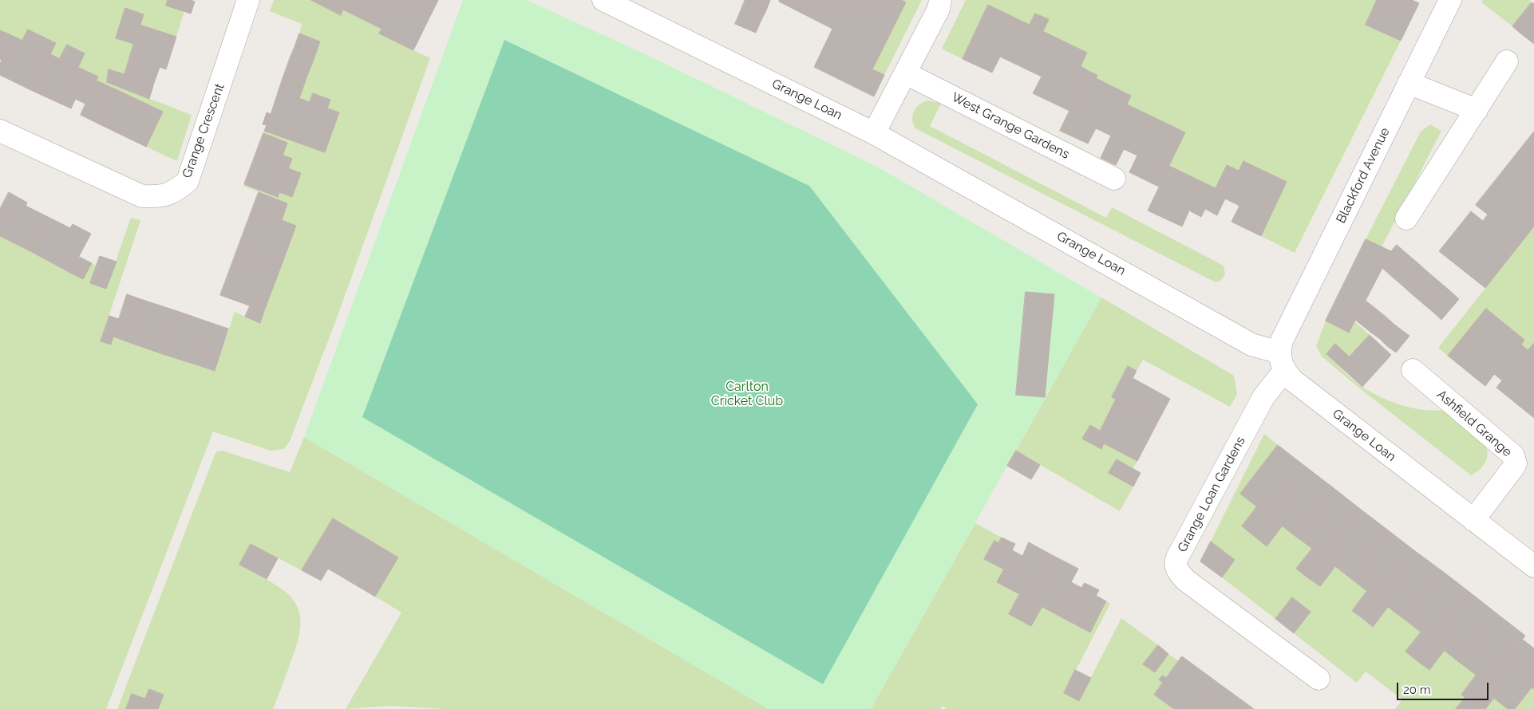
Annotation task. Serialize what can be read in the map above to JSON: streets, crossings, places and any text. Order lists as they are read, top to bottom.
{
  "streets": {
    "street": [
      "Grange Loan",
      "West Grange Gardens",
      "Grange Crescent",
      "Blackford Avenue",
      "Ashfield Grange",
      "Grange Loan Gardens"
    ]
  },
  "crossings": [
    ["Grange Loan", "Blackford Avenue"],
    ["Grange Loan", "Ashfield Grange"],
    ["Grange Loan", "Grange Loan Gardens"],
    ["Blackford Avenue", "Grange Loan Gardens"]
  ],
  "parks": ["Carlton Cricket Club"],
  "scale_bar": "20 m"
}
